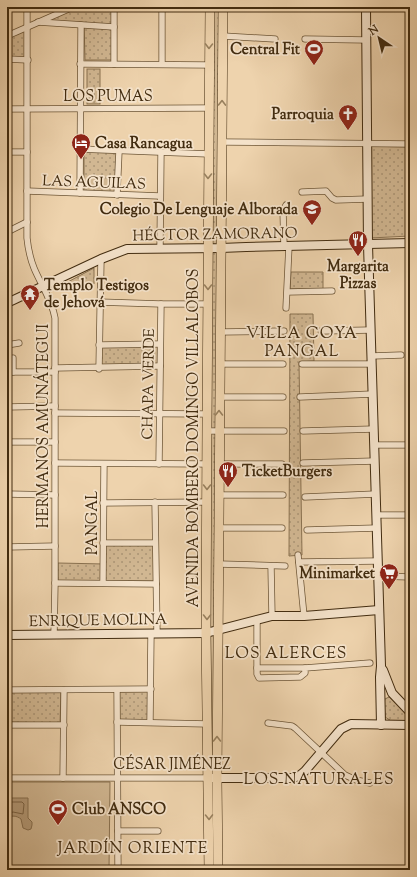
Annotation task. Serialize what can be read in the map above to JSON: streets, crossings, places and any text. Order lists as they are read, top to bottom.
{
  "streets": {
    "main road": ["AVENIDA BOMBERO DOMINGO VILLALOBOS"],
    "street": [
      "LOS PUMAS",
      "LAS AGUILAS",
      "HÉCTOR ZAMORANO",
      "CHAPA VERDE",
      "HERMANOS AMUNÁTEGUI",
      "PANGAL",
      "ENRIQUE MOLINA",
      "CÉSAR JIMÉNEZ"
    ]
  },
  "crossings": [
    ["LOS PUMAS", "HERMANOS AMUNÁTEGUI"],
    ["LOS PUMAS", "AVENIDA BOMBERO DOMINGO VILLALOBOS"],
    ["LAS AGUILAS", "HERMANOS AMUNÁTEGUI"],
    ["HÉCTOR ZAMORANO", "HERMANOS AMUNÁTEGUI"],
    ["HÉCTOR ZAMORANO", "AVENIDA BOMBERO DOMINGO VILLALOBOS"],
    ["HERMANOS AMUNÁTEGUI", "ENRIQUE MOLINA"],
    ["AVENIDA BOMBERO DOMINGO VILLALOBOS", "ENRIQUE MOLINA"],
    ["AVENIDA BOMBERO DOMINGO VILLALOBOS", "CÉSAR JIMÉNEZ"]
  ],
  "districts": [
    "VILLA COYA PANGAL",
    "LOS ALERCES",
    "LOS NATURALES",
    "JARDÍN ORIENTE"
  ],
  "places": {
    "sports": ["Central Fit", "Club ANSCO"],
    "church": ["Parroquia"],
    "hotel": ["Casa Rancagua"],
    "school or university": ["Colegio De Lenguaje Alborada"],
    "restaurant": ["Margarita Pizzas", "TicketBurgers"],
    "temple": ["Templo Testigos de Jehová"],
    "supermarket": ["Minimarket"]
  },
  "north": "top left"
}
